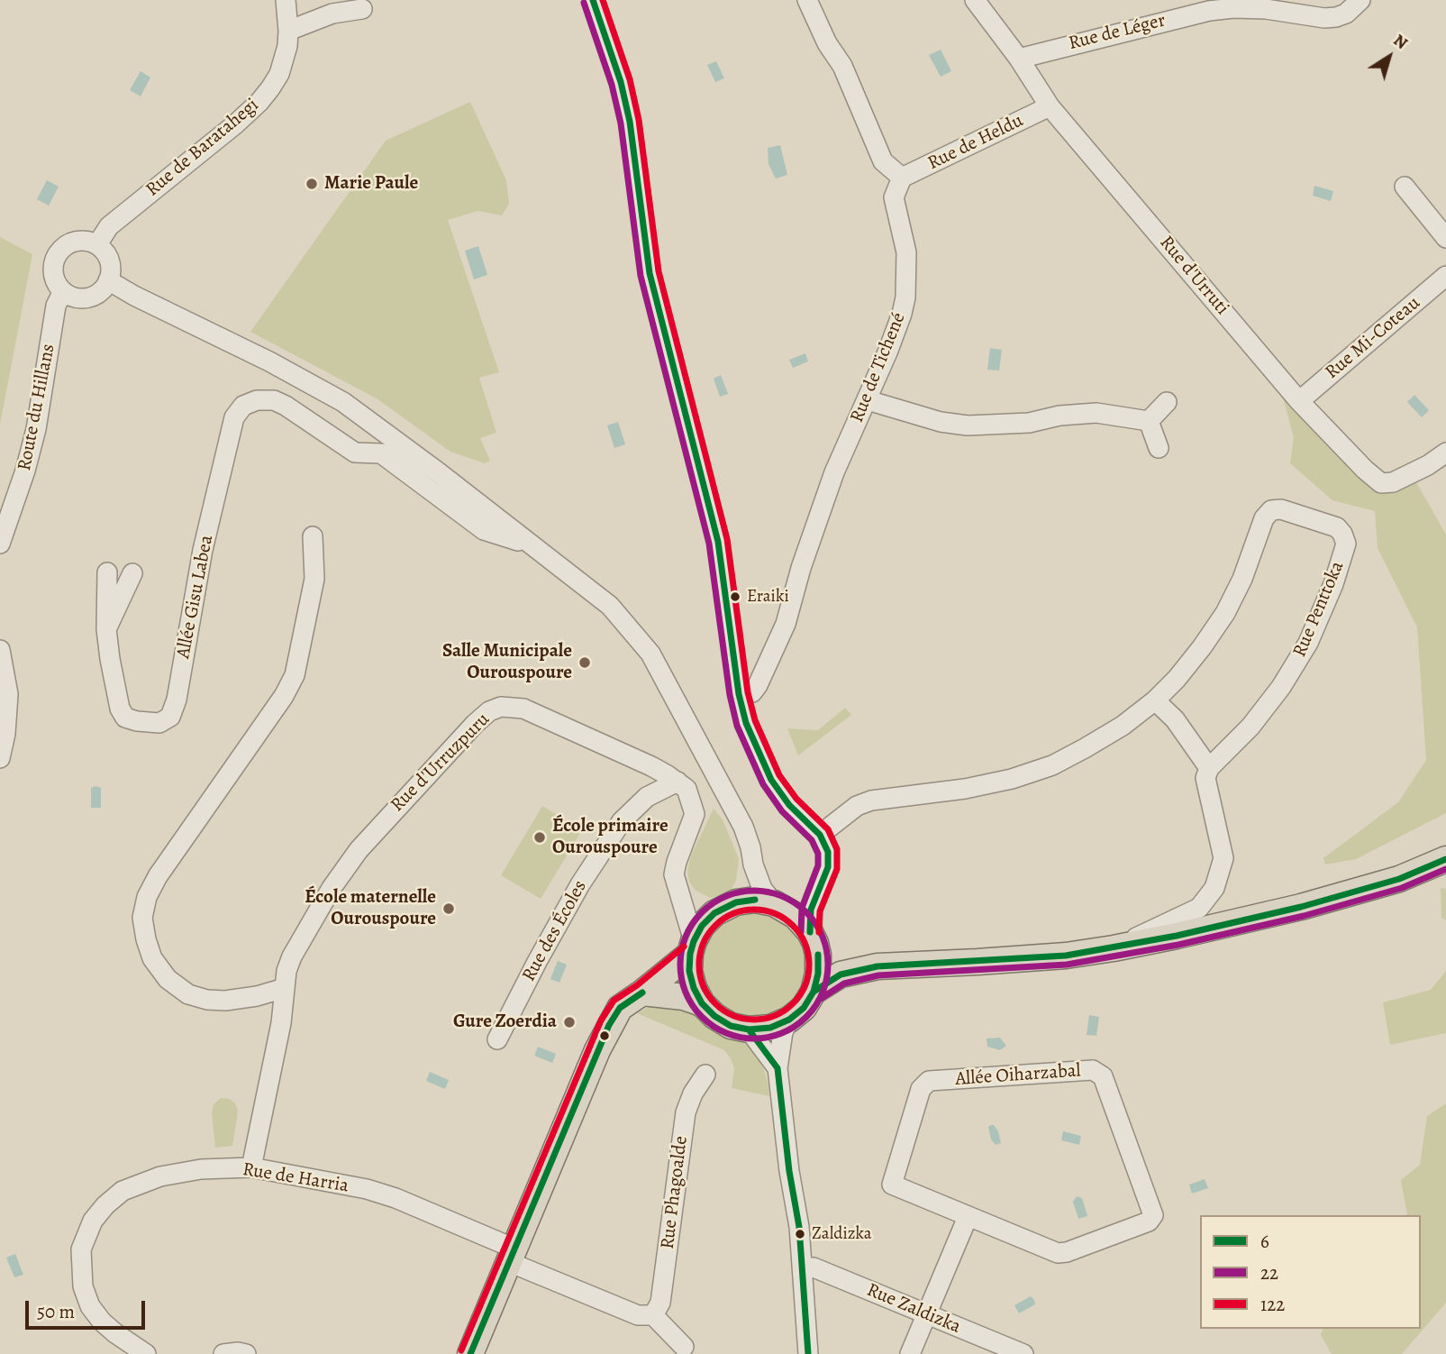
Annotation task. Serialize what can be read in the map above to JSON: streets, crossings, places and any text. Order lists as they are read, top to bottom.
{
  "streets": {
    "street": [
      "Rue de Léger",
      "Rue de Heldu",
      "Rue de Baratahegi",
      "Rue d'Urruti",
      "Rue Mi-Coteau",
      "Rue de Tichené",
      "Route du Hillans",
      "Allée Gisu Labea",
      "Rue Penttoka",
      "Rue d'Urruzpuru",
      "Rue des Écoles",
      "Allée Oiharzabal",
      "Rue de Harria",
      "Rue Phagoalde",
      "Rue Zaldizka"
    ]
  },
  "crossings": [
    ["Rue de Léger", "Rue d'Urruti"],
    ["Rue de Heldu", "Rue d'Urruti"],
    ["Rue de Heldu", "Rue de Tichené"],
    ["Rue de Baratahegi", "Route du Hillans"],
    ["Rue d'Urruti", "Rue Mi-Coteau"],
    ["Rue d'Urruzpuru", "Rue des Écoles"],
    ["Rue d'Urruzpuru", "Rue de Harria"]
  ],
  "places": [
    "Marie Paule",
    "Eraiki",
    "Salle Municipale Ourouspoure",
    "École primaire Ourouspoure",
    "École maternelle Ourouspoure",
    "Gure Zoerdia",
    "Zaldizka"
  ],
  "lines": ["transit line 6", "transit line 122", "transit line 22"],
  "legend": ["6", "22", "122"],
  "scale_bar": "50 m",
  "north": "top right"
}
